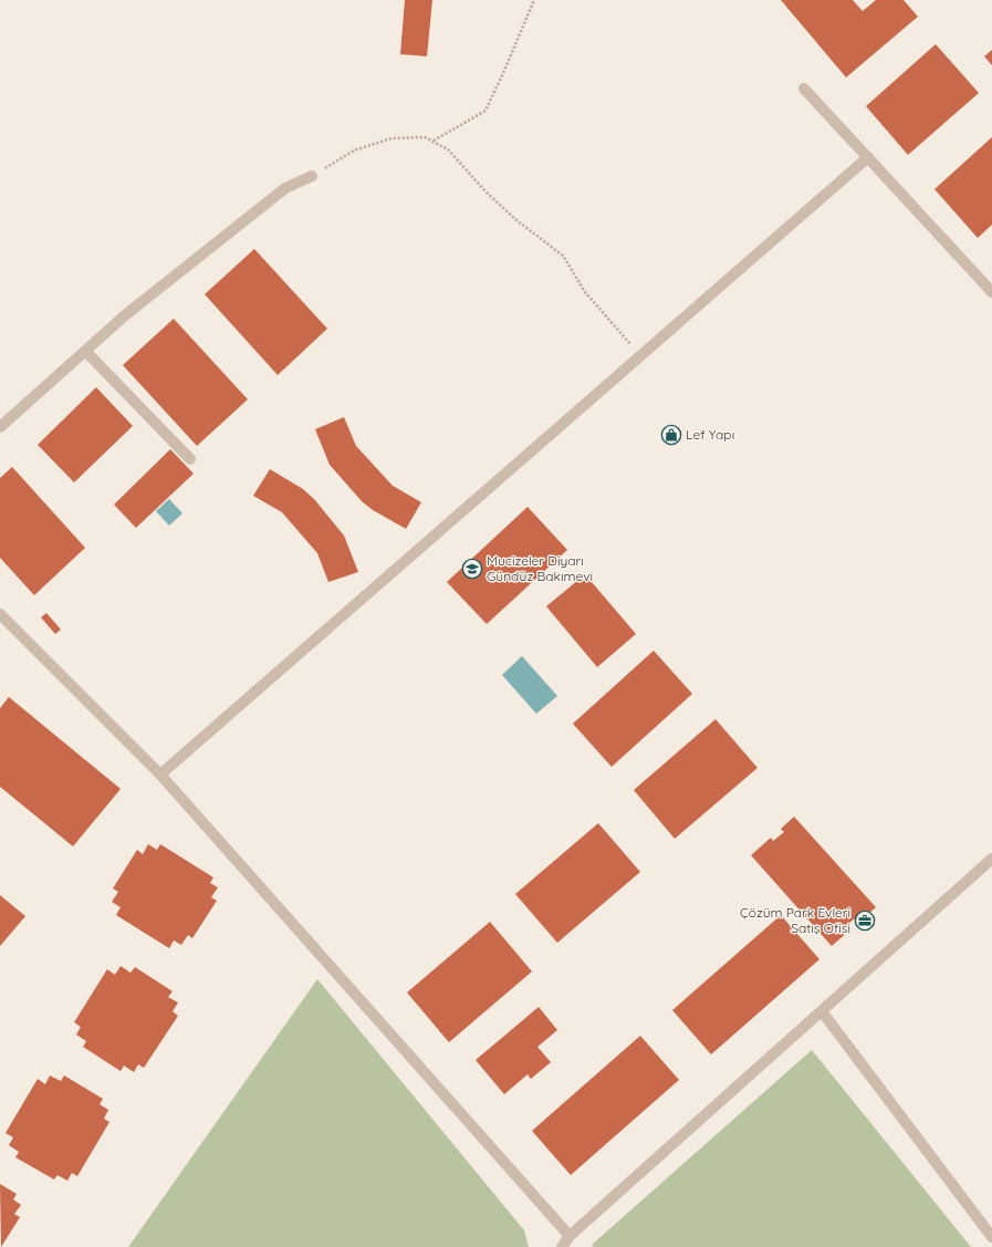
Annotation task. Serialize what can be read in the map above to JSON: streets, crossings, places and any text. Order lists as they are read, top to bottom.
{
  "places": {
    "shop": ["Lef Yapı"],
    "school or university": ["Mucizeler Diyarı Gündüz Bakımevi"],
    "office": ["Çözüm Park Evleri Satış Ofisi"]
  }
}
